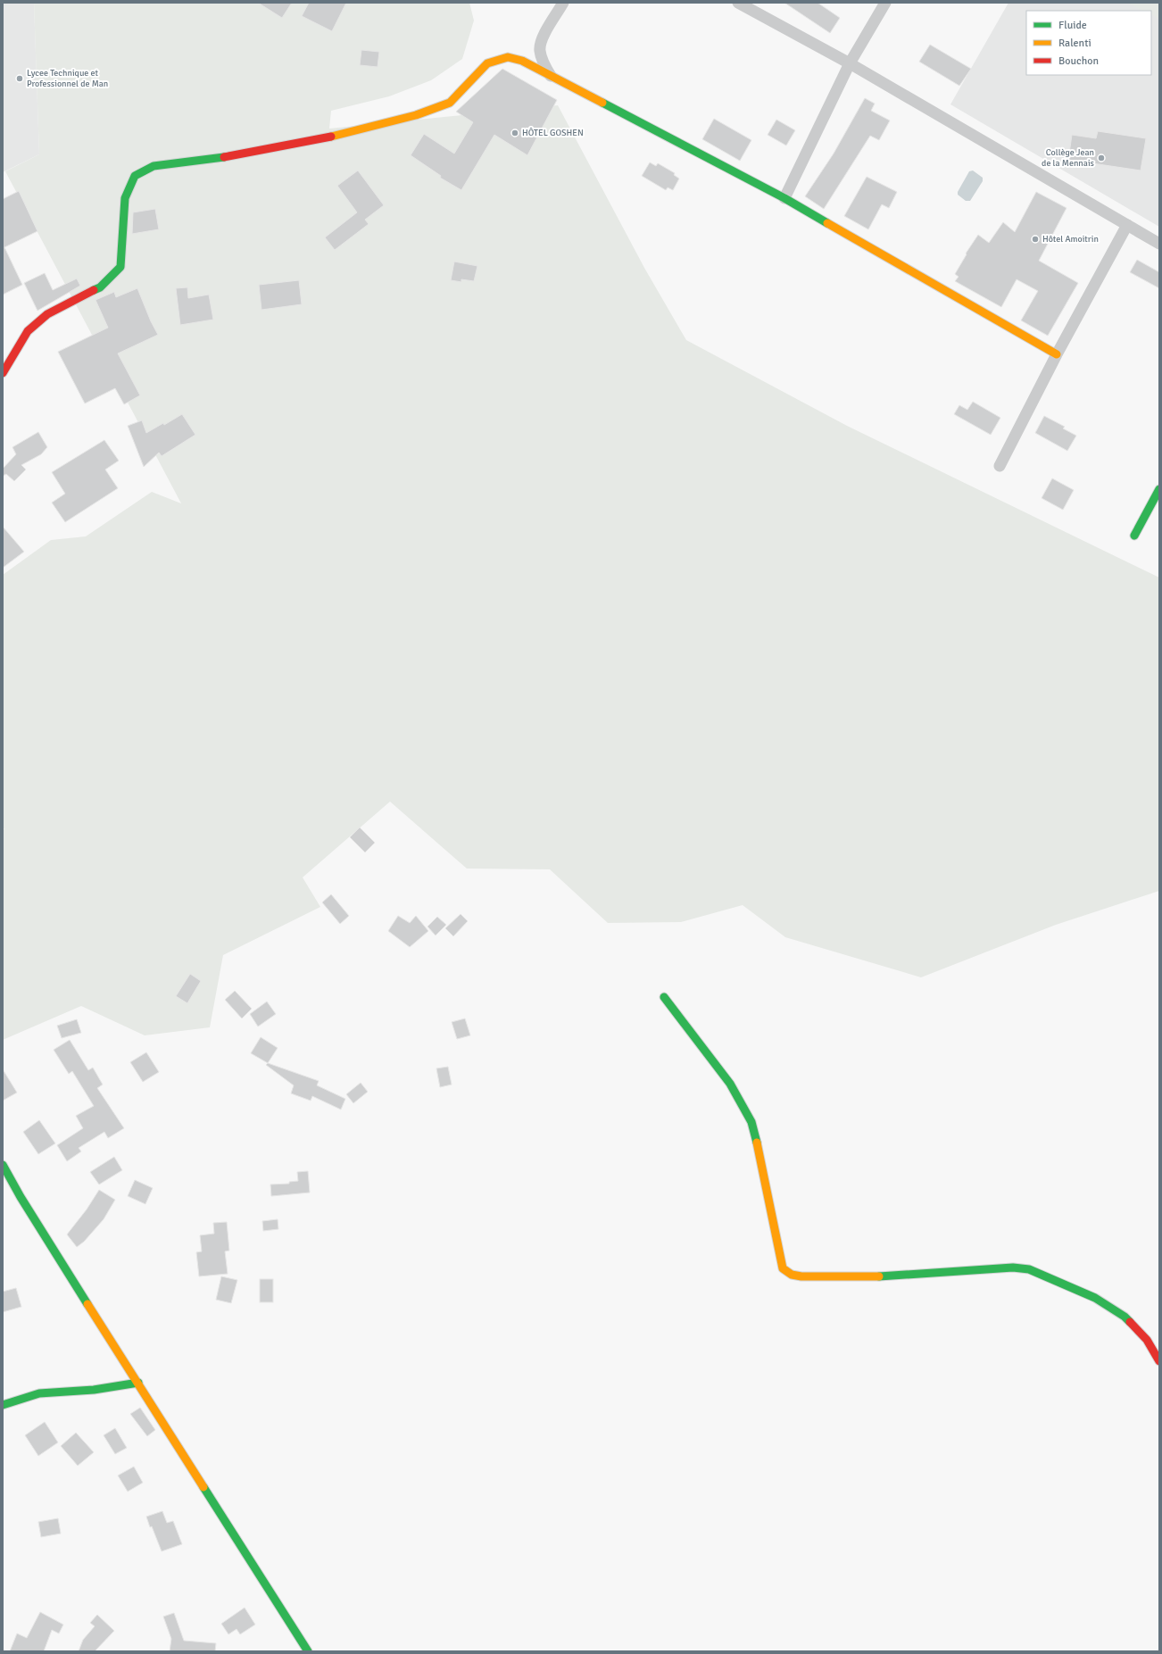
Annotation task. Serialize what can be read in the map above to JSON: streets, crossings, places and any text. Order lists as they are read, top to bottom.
{
  "places": [
    "Lycee Technique et Professionnel de Man",
    "HÔTEL GOSHEN",
    "Collège Jean de la Mennais",
    "Hôtel Amoitrin"
  ],
  "legend": ["Fluide", "Ralenti", "Bouchon"]
}
